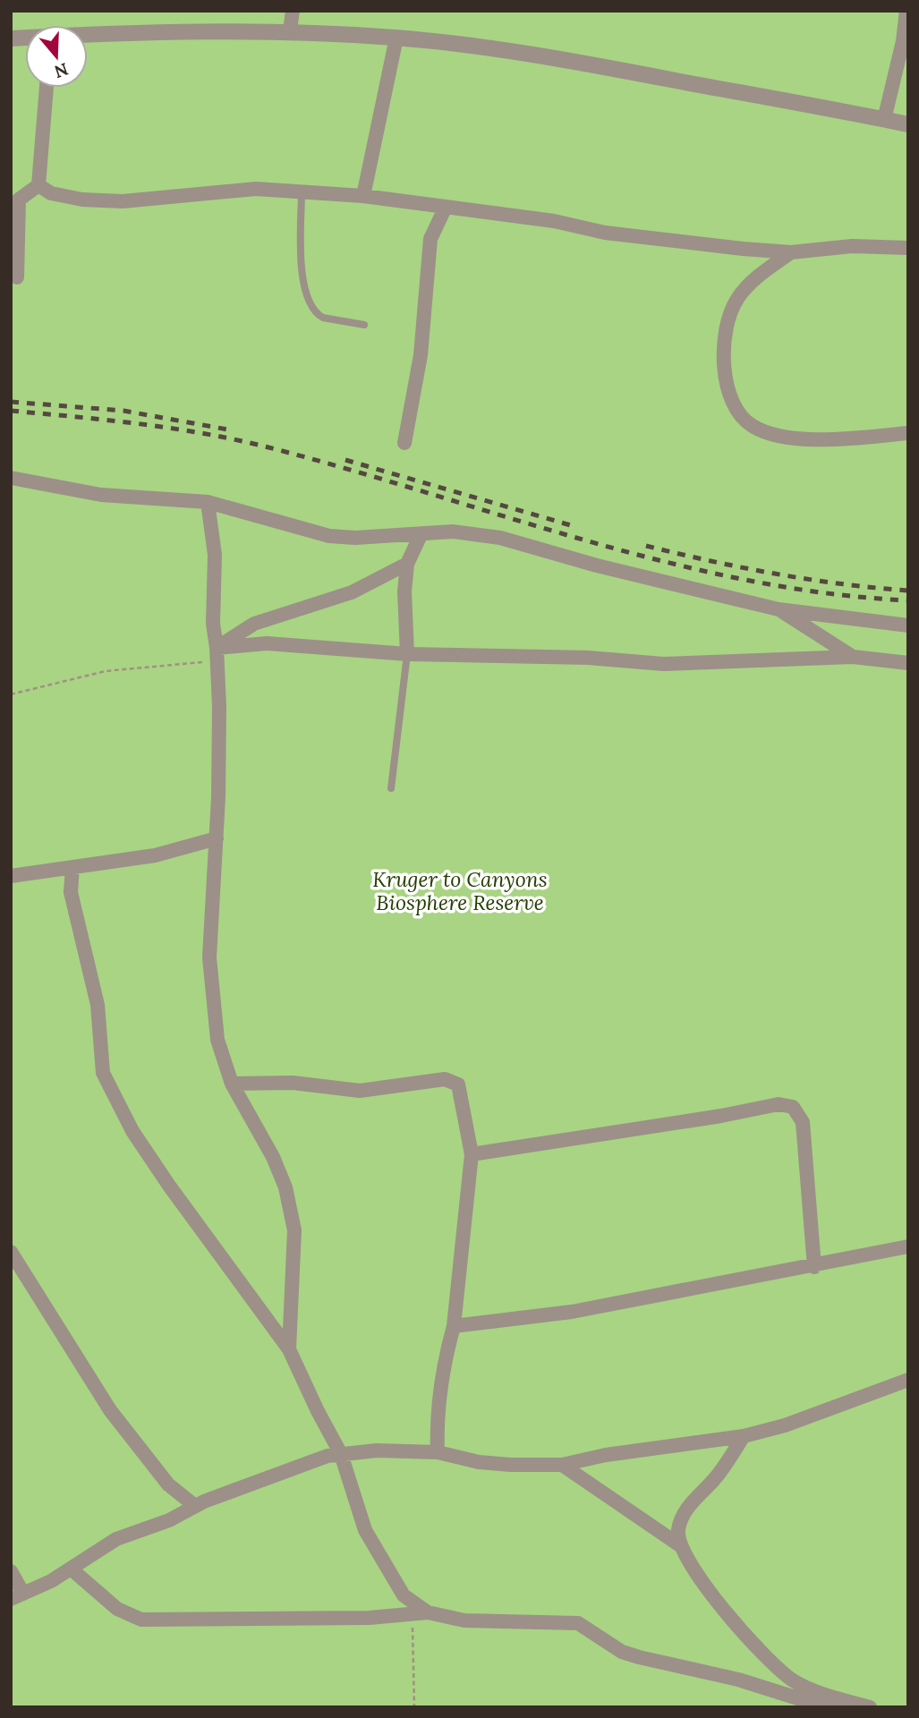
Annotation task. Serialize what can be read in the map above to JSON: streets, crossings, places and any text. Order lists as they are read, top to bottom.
{
  "parks": ["Kruger to Canyons Biosphere Reserve"],
  "north": "bottom"
}
